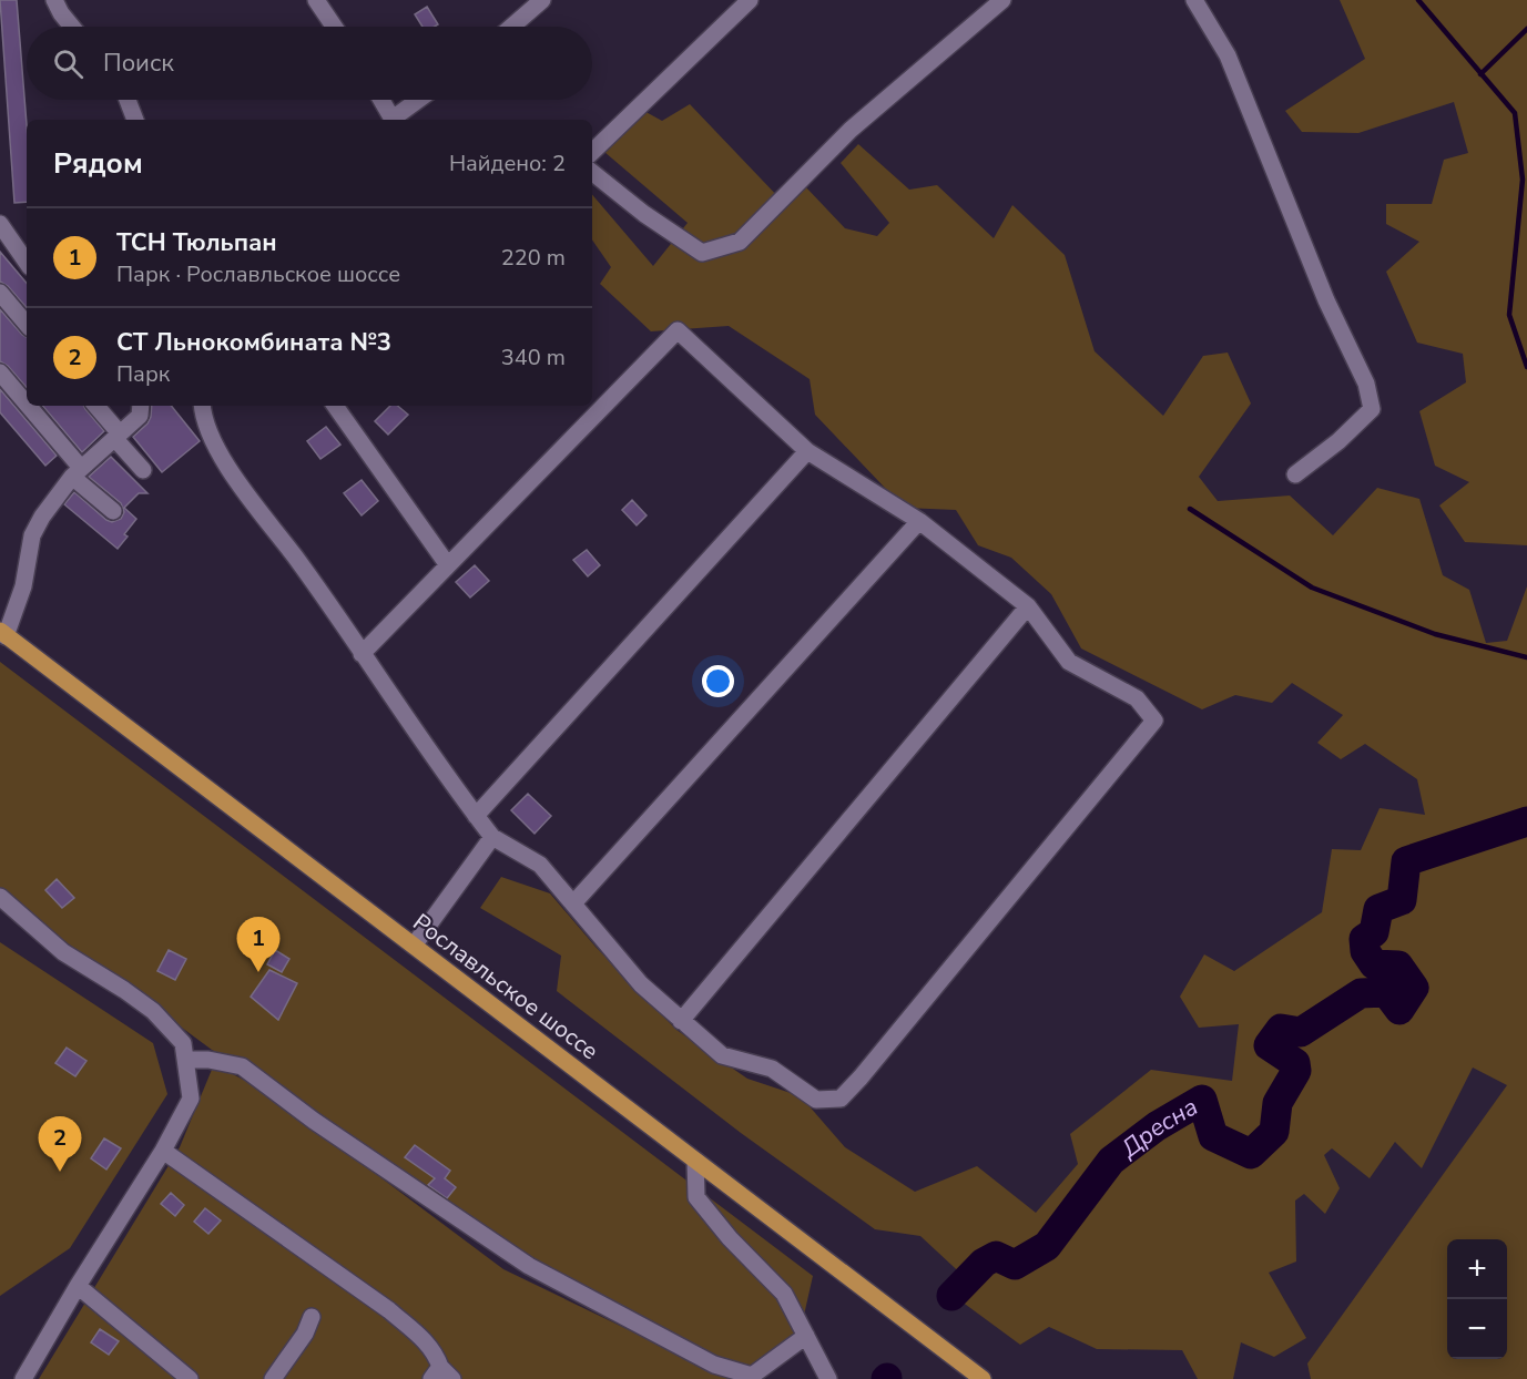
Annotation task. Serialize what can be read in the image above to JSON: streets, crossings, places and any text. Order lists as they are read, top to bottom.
{
  "streets": {
    "main road": ["Рославльское шоссе"]
  },
  "water": ["Дресна"],
  "page": {
    "search": "Поиск",
    "heading": ["Рядом", "Найдено: 2"],
    "list": [
      {
        "mark": "1",
        "name": "ТСН Тюльпан",
        "note": "Парк · Рославльское шоссе",
        "value": "220 m"
      },
      {
        "mark": "2",
        "name": "СТ Льнокомбината №3",
        "note": "Парк",
        "value": "340 m"
      }
    ],
    "pins": ["1", "2"],
    "map_buttons": ["+", "−"]
  }
}
